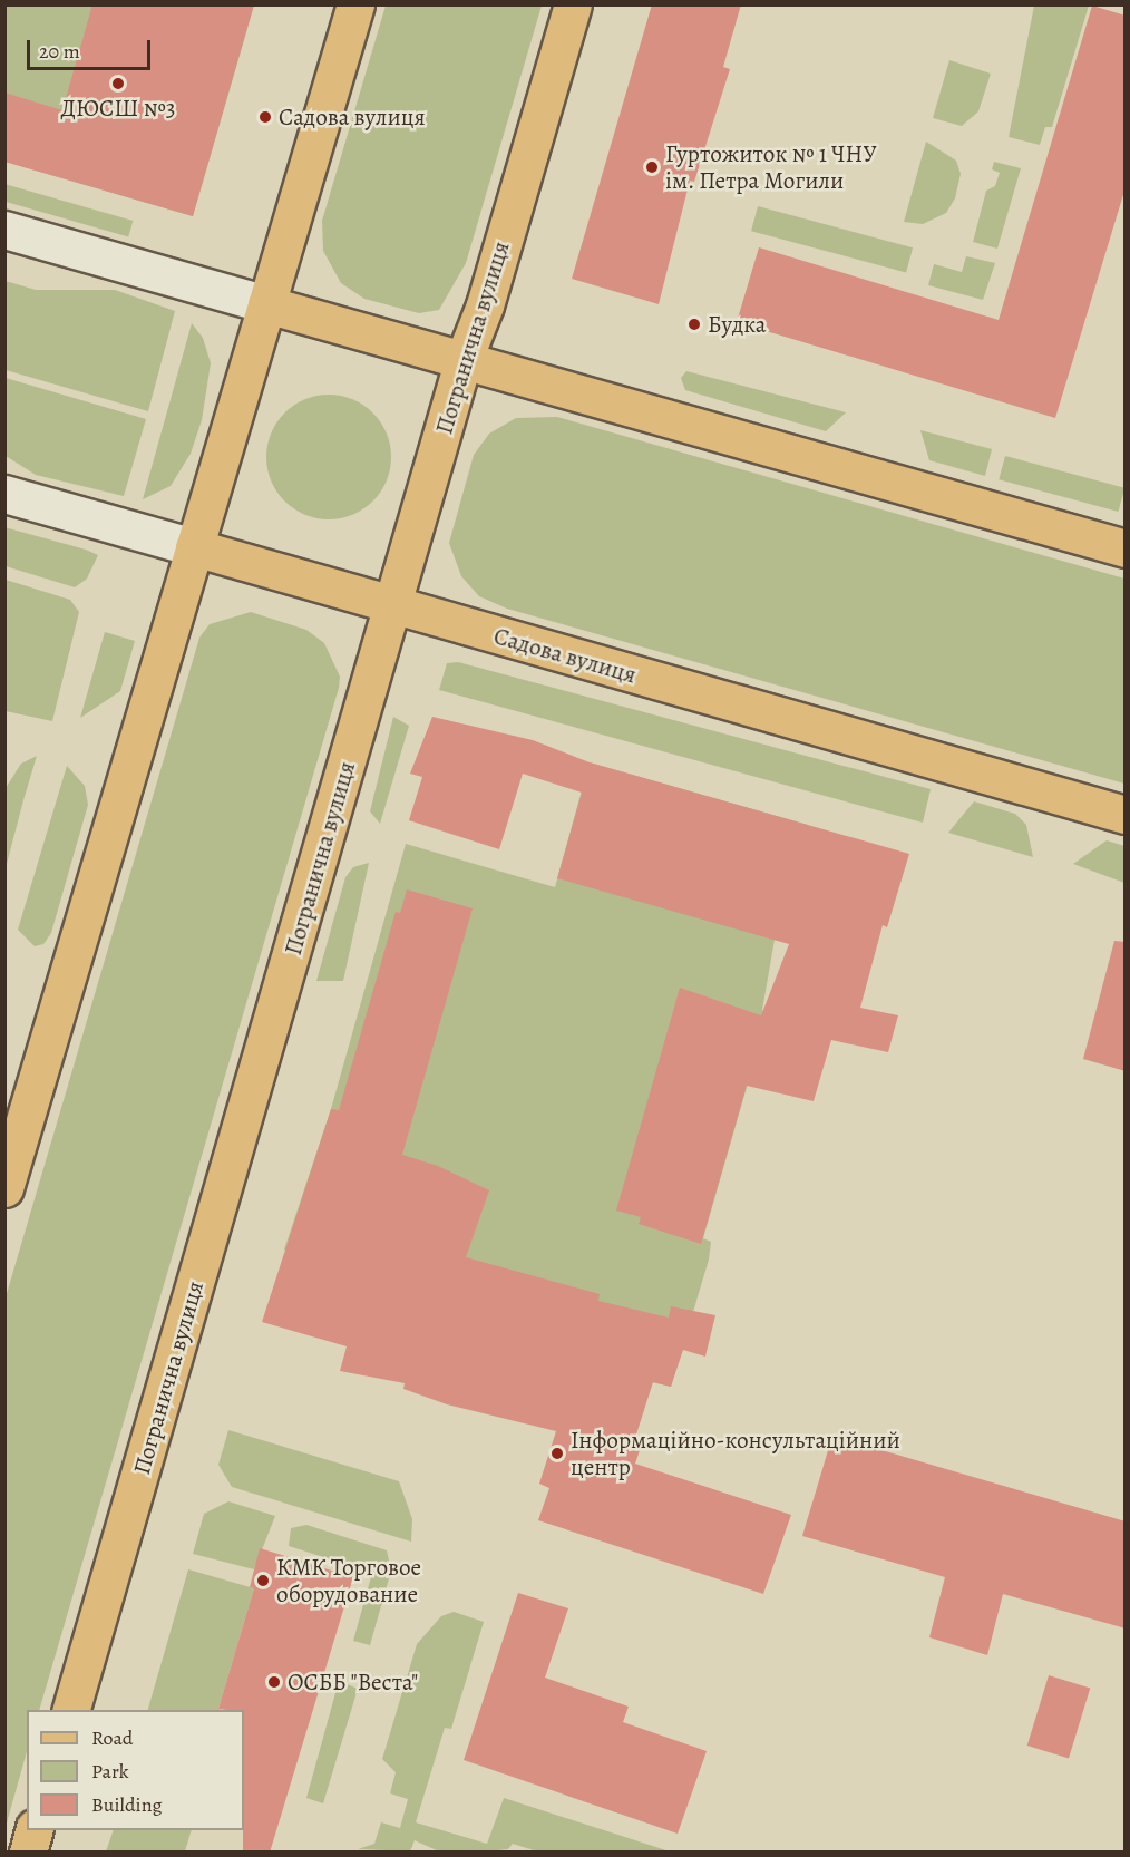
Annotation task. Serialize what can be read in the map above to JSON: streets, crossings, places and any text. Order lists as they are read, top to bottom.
{
  "streets": {
    "main road": ["Погранична вулиця", "Садова вулиця"]
  },
  "crossings": [
    ["Погранична вулиця", "Садова вулиця"]
  ],
  "places": [
    "ДЮСШ №3",
    "Садова вулиця",
    "Гуртожиток № 1 ЧНУ ім. Петра Могили",
    "Будка",
    "Інформаційно-консультаційний центр",
    "КМК Торговое оборудование",
    "ОСББ \"Веста\""
  ],
  "legend": ["Road", "Park", "Building"],
  "scale_bar": "20 m"
}
